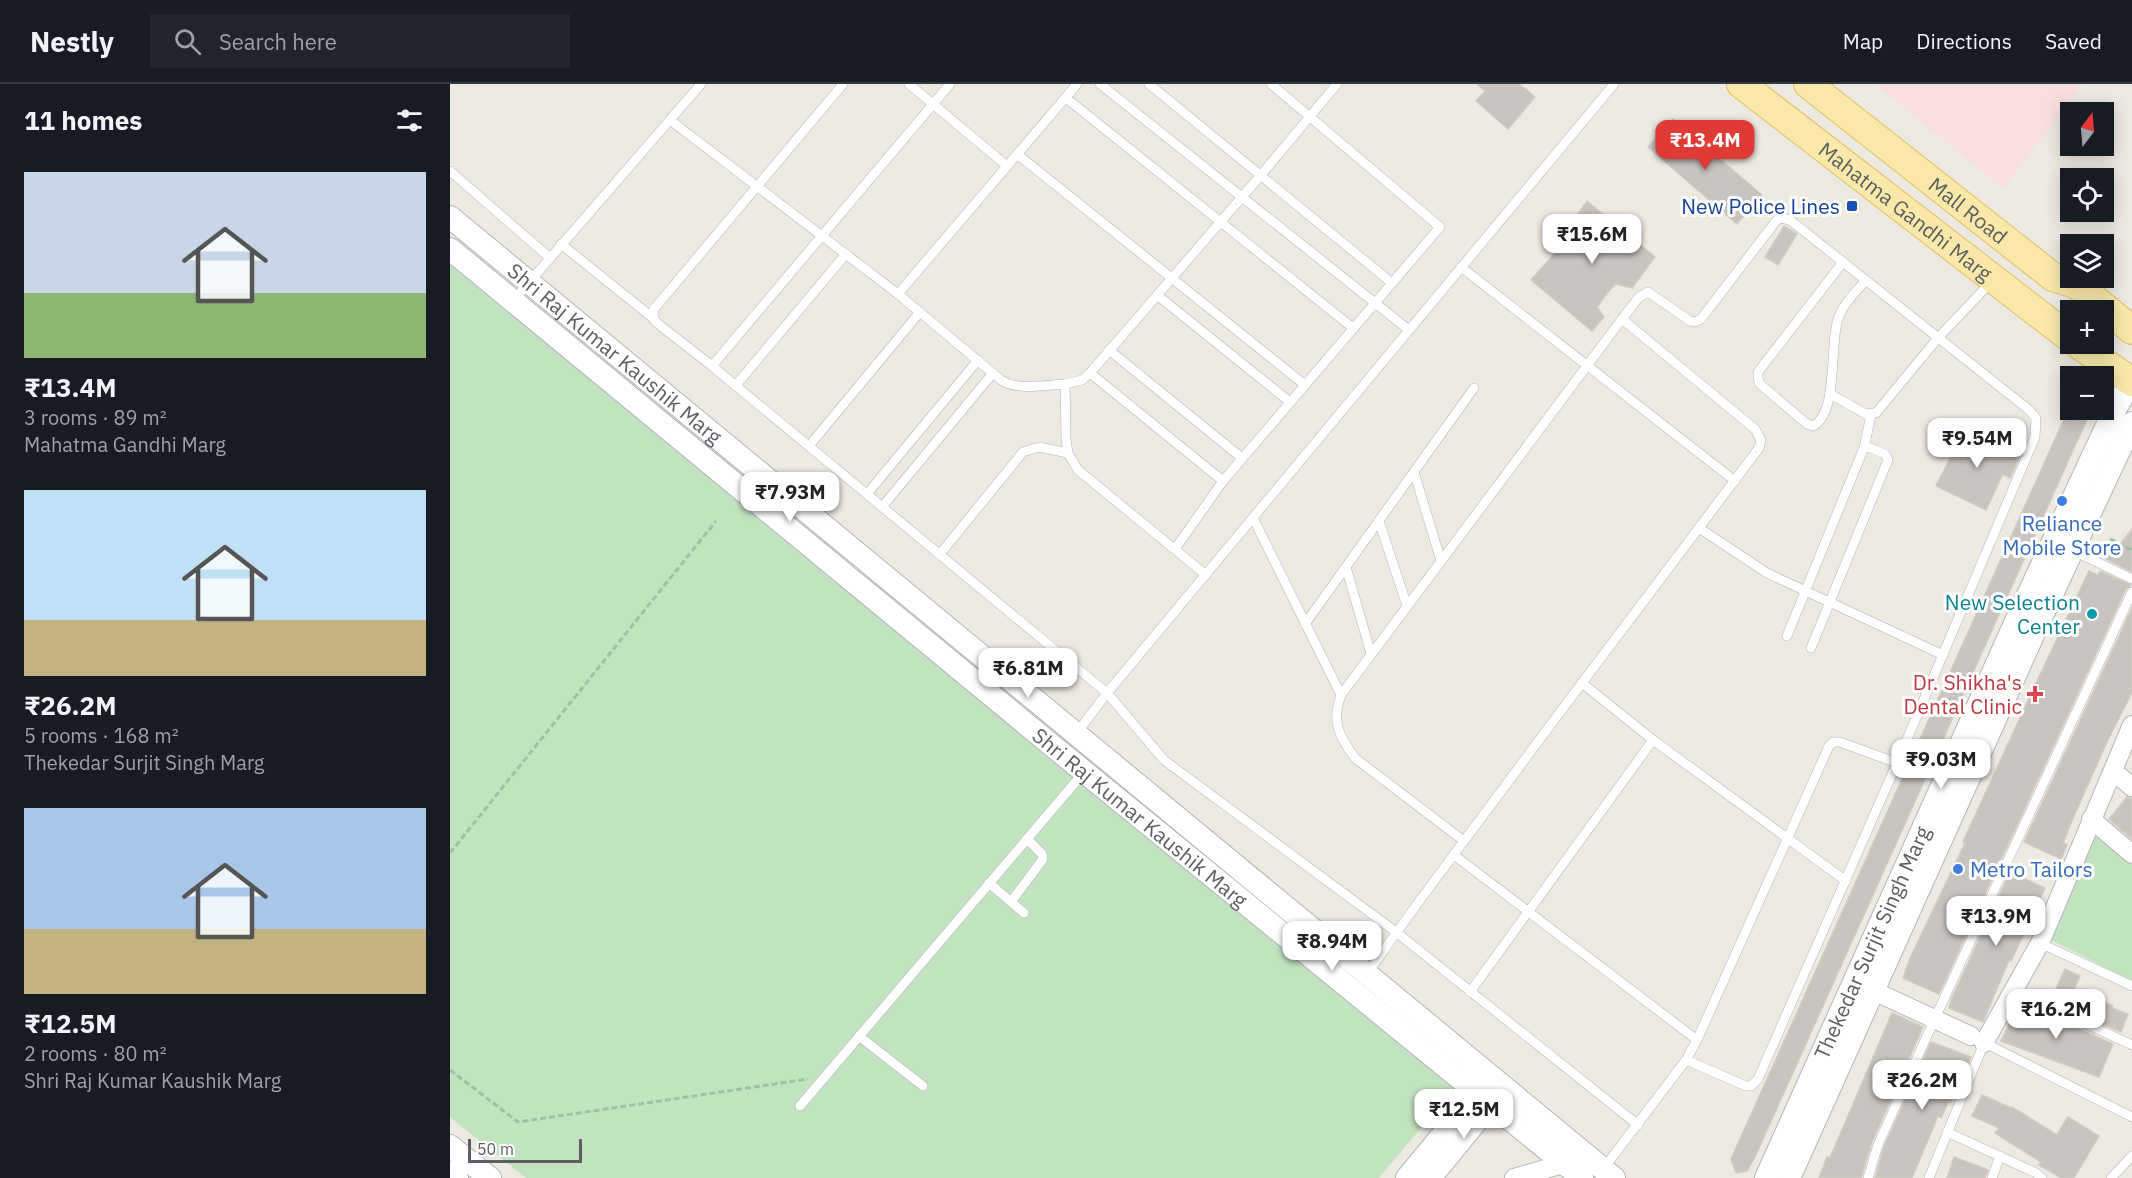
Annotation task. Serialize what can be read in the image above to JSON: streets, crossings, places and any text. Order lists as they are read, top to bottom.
{
  "streets": {
    "main road": ["Mall Road", "Mahatma Gandhi Marg"],
    "street": ["Shri Raj Kumar Kaushik Marg", "Thekedar Surjit Singh Marg"]
  },
  "places": {
    "transit": ["New Police Lines"],
    "other": ["Reliance Mobile Store", "New Selection Center", "Metro Tailors"],
    "health": ["Dr. Shikha's Dental Clinic"]
  },
  "scale_bar": "50 m",
  "north": "top",
  "page": {
    "header": "Nestly",
    "search": "Search here",
    "nav": ["Map", "Directions", "Saved"],
    "heading": "11 homes",
    "map_buttons": ["+", "−"],
    "price": [
      "₹13.4M",
      "₹15.6M",
      "₹9.54M",
      "₹7.93M",
      "₹6.81M",
      "₹9.03M",
      "₹13.9M",
      "₹8.94M",
      "₹16.2M",
      "₹26.2M",
      "₹12.5M"
    ],
    "list": [
      {
        "name": "₹13.4M",
        "note": "3 rooms · 89 m² · Mahatma Gandhi Marg"
      },
      {
        "name": "₹26.2M",
        "note": "5 rooms · 168 m² · Thekedar Surjit Singh Marg"
      },
      {
        "name": "₹12.5M",
        "note": "2 rooms · 80 m² · Shri Raj Kumar Kaushik Marg"
      }
    ],
    "scale": "50 m"
  }
}
